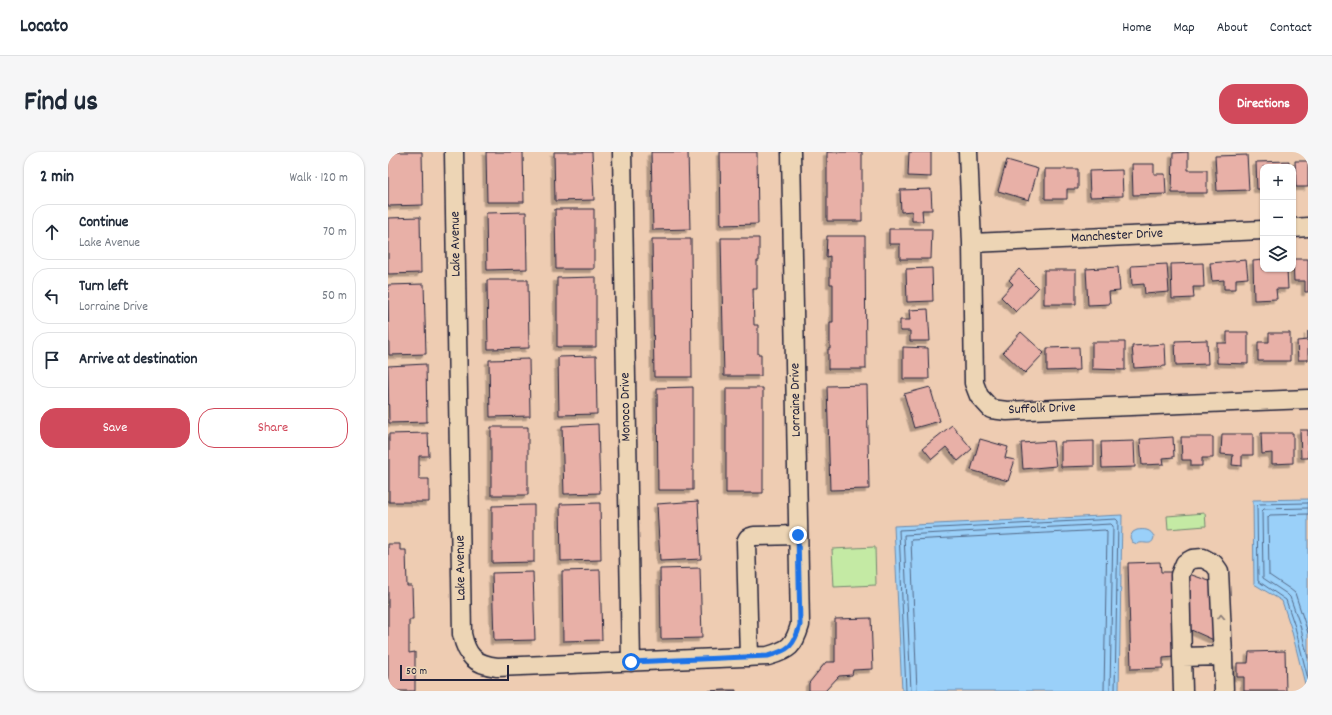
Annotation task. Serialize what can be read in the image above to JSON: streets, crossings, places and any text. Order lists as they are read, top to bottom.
{
  "streets": {
    "street": [
      "Manchester Drive",
      "Lake Avenue",
      "Lorraine Drive",
      "Monoco Drive",
      "Suffolk Drive"
    ]
  },
  "crossings": [
    ["Manchester Drive", "Suffolk Drive"],
    ["Lake Avenue", "Lorraine Drive"],
    ["Lake Avenue", "Monoco Drive"]
  ],
  "scale_bar": "50 m",
  "page": {
    "header": "Locato",
    "nav": [
      "Home",
      "Map",
      "About",
      "Contact"
    ],
    "title": "Find us",
    "buttons": [
      "Directions",
      ["Save", "Share"]
    ],
    "heading": ["2 min", "Walk · 120 m"],
    "map_buttons": ["+", "−"],
    "list": [
      ["Continue", "Lake Avenue", "70 m"],
      ["Turn left", "Lorraine Drive", "50 m"],
      "Arrive at destination"
    ],
    "scale": "50 m"
  }
}
